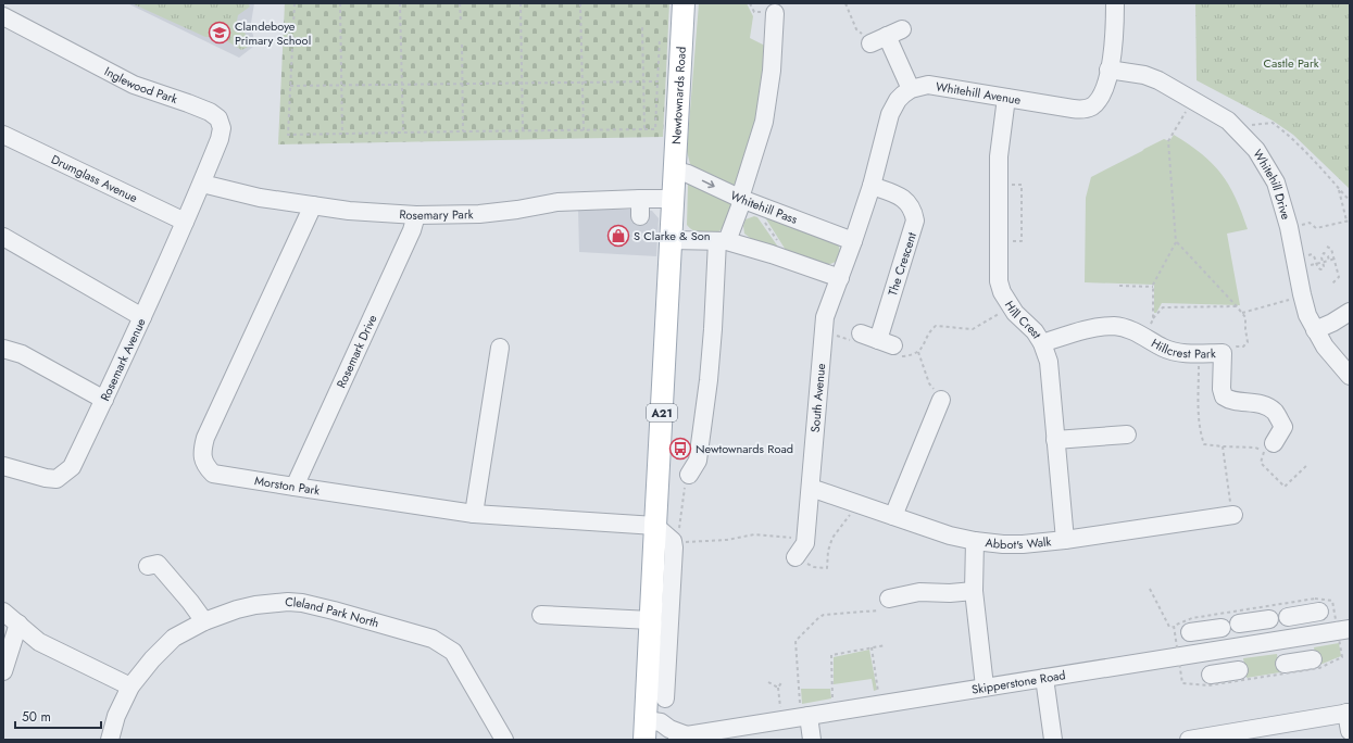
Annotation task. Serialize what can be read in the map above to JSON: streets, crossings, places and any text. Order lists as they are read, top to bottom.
{
  "streets": {
    "main road": ["Newtownards Road", "A21"],
    "street": [
      "Inglewood Park",
      "Whitehill Avenue",
      "Drumglass Avenue",
      "Whitehill Drive",
      "Whitehill Pass",
      "Rosemary Park",
      "The Crescent",
      "Hill Crest",
      "Hillcrest Park",
      "Rosemark Drive",
      "Rosemark Avenue",
      "South Avenue",
      "Morston Park",
      "Abbot's Walk",
      "Cleland Park North",
      "Skipperstone Road"
    ]
  },
  "crossings": [
    ["Inglewood Park", "Rosemary Park"],
    ["Inglewood Park", "Rosemark Avenue"],
    ["Whitehill Avenue", "Whitehill Drive"],
    ["Whitehill Avenue", "Hill Crest"],
    ["Newtownards Road", "Whitehill Pass"],
    ["Newtownards Road", "Rosemary Park"],
    ["Newtownards Road", "Morston Park"],
    ["Newtownards Road", "Skipperstone Road"],
    ["Drumglass Avenue", "Rosemark Avenue"],
    ["Whitehill Pass", "South Avenue"],
    ["Rosemary Park", "Rosemark Drive"],
    ["Rosemary Park", "Rosemark Avenue"],
    ["Rosemary Park", "Morston Park"],
    ["Hill Crest", "Hillcrest Park"],
    ["Hill Crest", "Abbot's Walk"],
    ["Rosemark Drive", "Morston Park"],
    ["South Avenue", "Abbot's Walk"]
  ],
  "parks": ["Castle Park"],
  "places": {
    "school or university": ["Clandeboye Primary School"],
    "shop": ["S Clarke & Son"],
    "bus stop": ["Newtownards Road"]
  },
  "scale_bar": "50 m"
}
